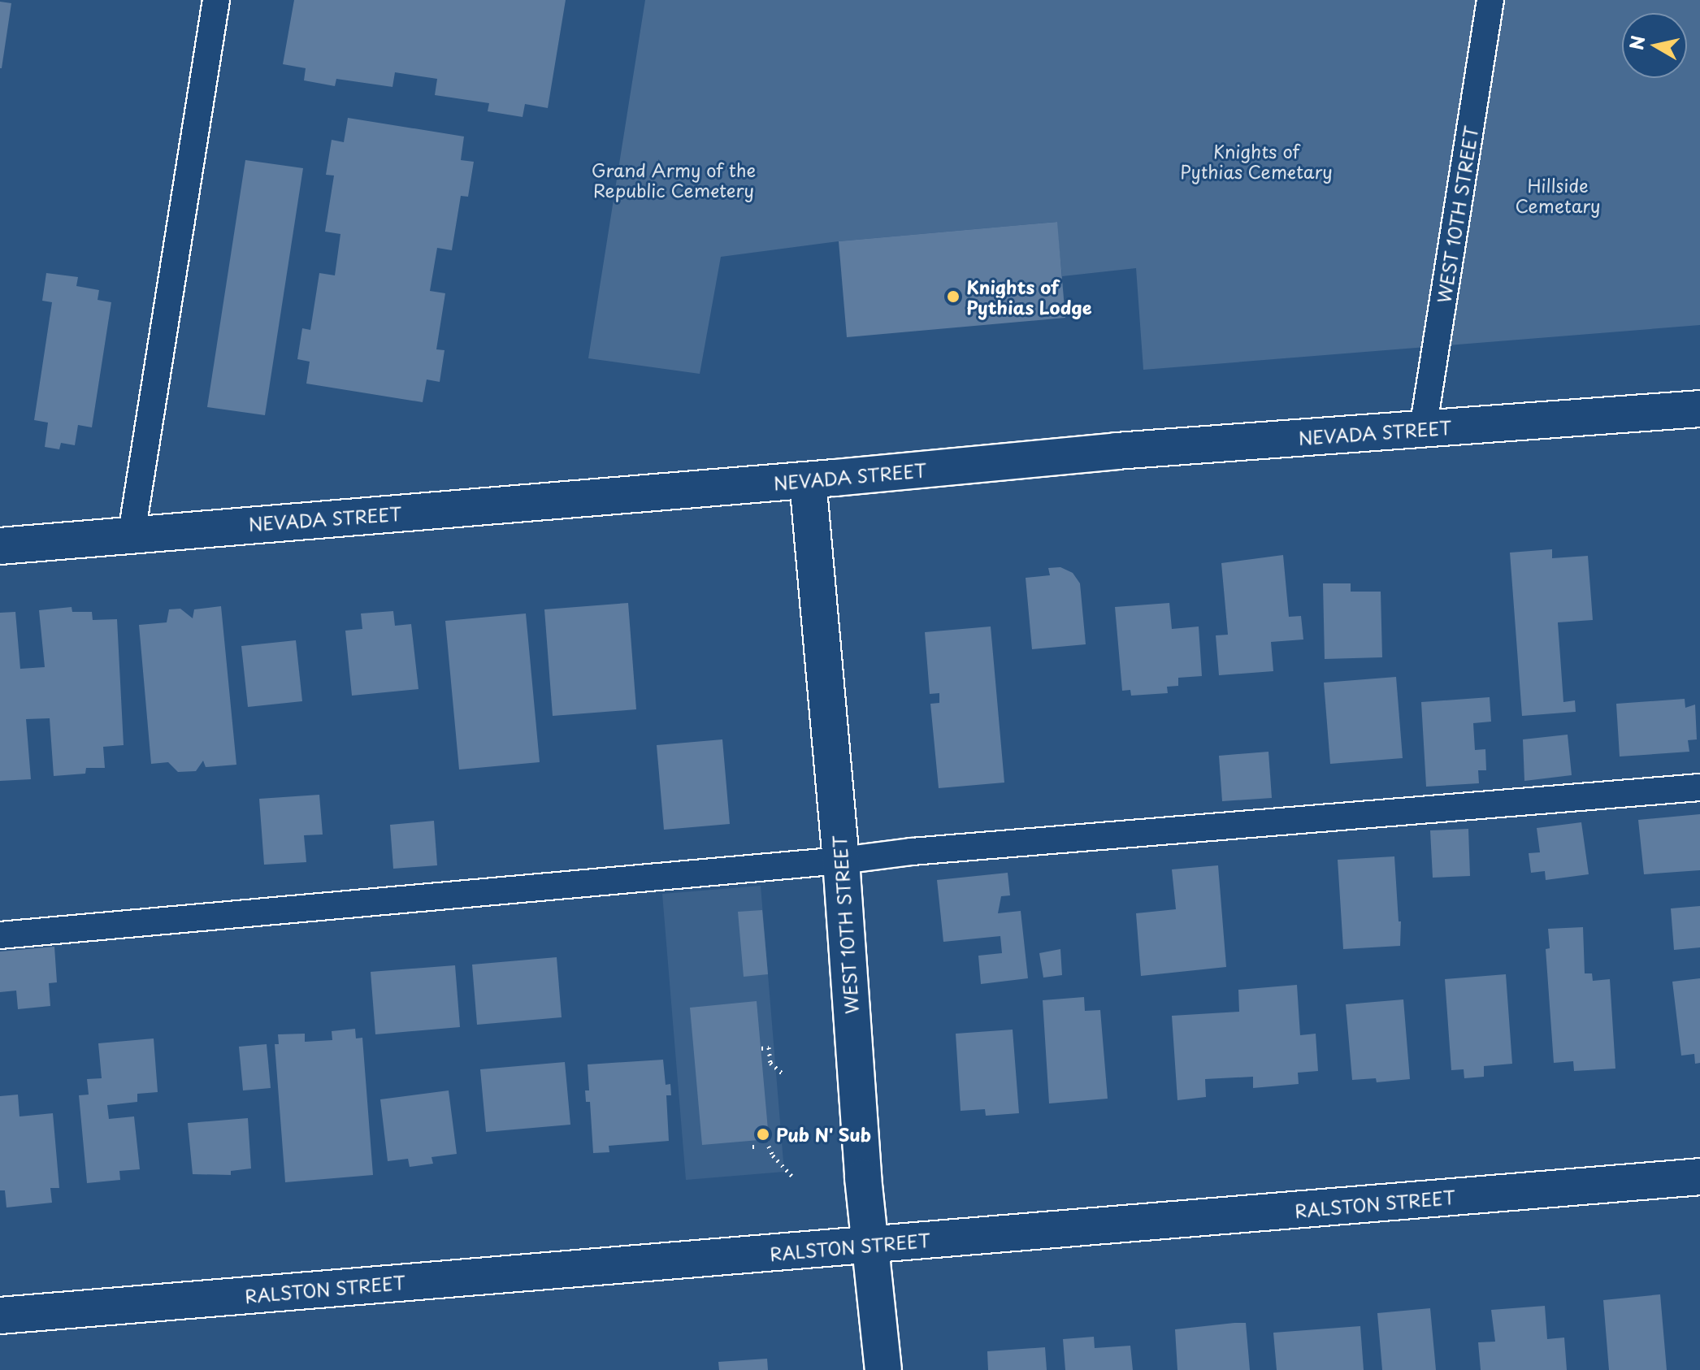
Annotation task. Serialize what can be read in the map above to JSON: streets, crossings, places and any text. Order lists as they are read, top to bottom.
{
  "streets": {
    "street": ["WEST 10TH STREET", "NEVADA STREET", "RALSTON STREET"]
  },
  "crossings": [
    ["WEST 10TH STREET", "NEVADA STREET"],
    ["WEST 10TH STREET", "RALSTON STREET"]
  ],
  "parks": ["Knights of Pythias Cemetary", "Grand Army of the Republic Cemetery", "Hillside Cemetary"],
  "places": ["Knights of Pythias Lodge", "Pub N' Sub"],
  "north": "left"
}
